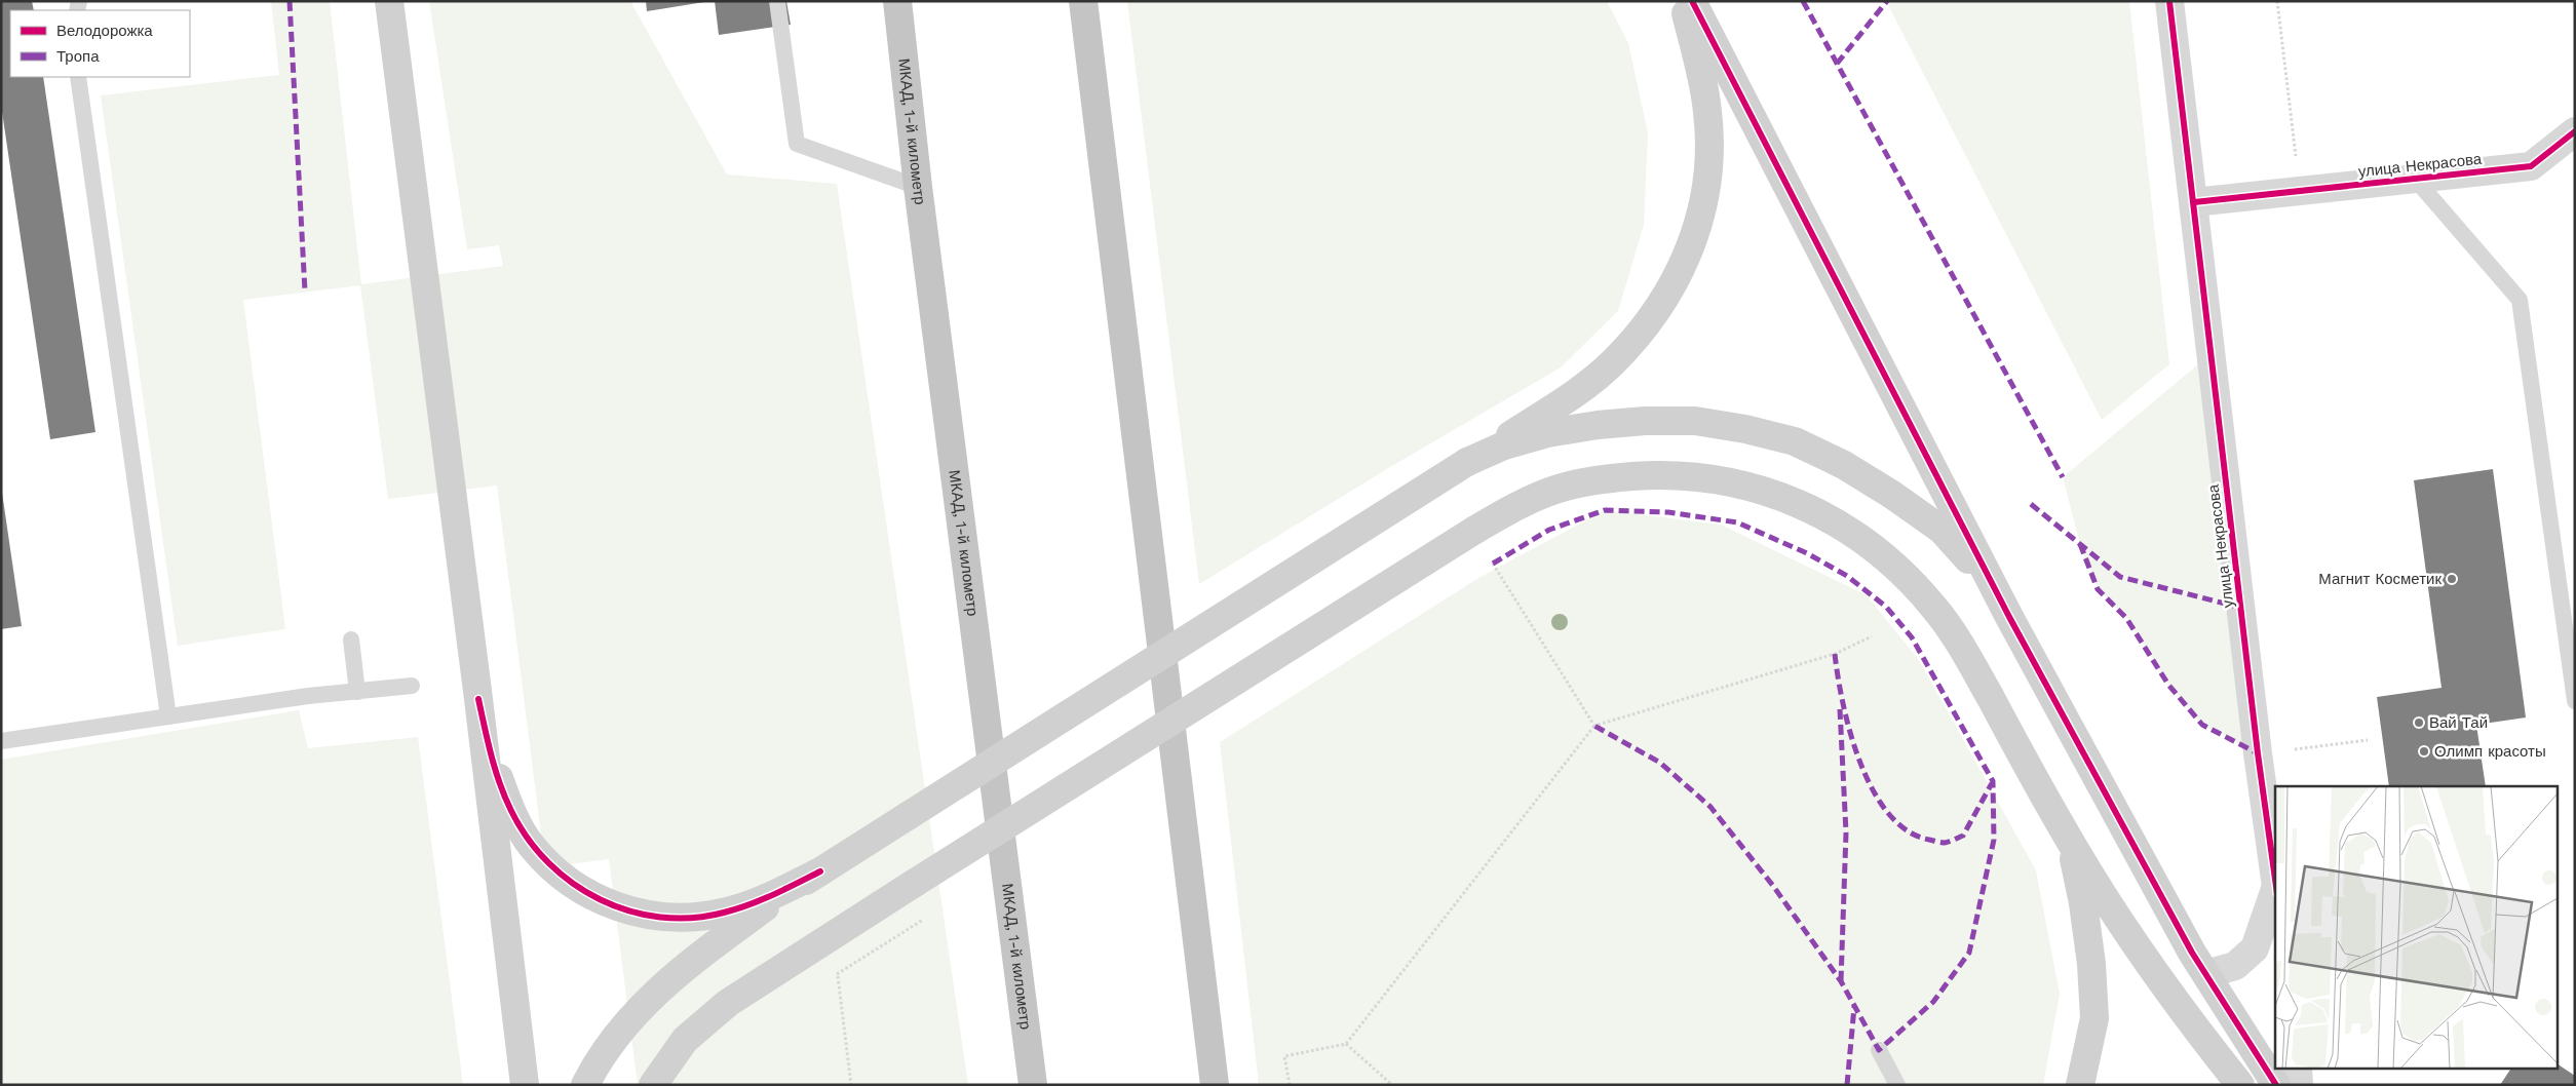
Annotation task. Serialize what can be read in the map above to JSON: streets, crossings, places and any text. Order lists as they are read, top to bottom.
{
  "streets": {
    "highway": ["МКАД, 1-й километр"],
    "street": ["улица Некрасова"]
  },
  "places": ["Магнит Косметик", "Вай Тай", "Олимп красоты"],
  "legend": ["Велодорожка", "Тропа"]
}
